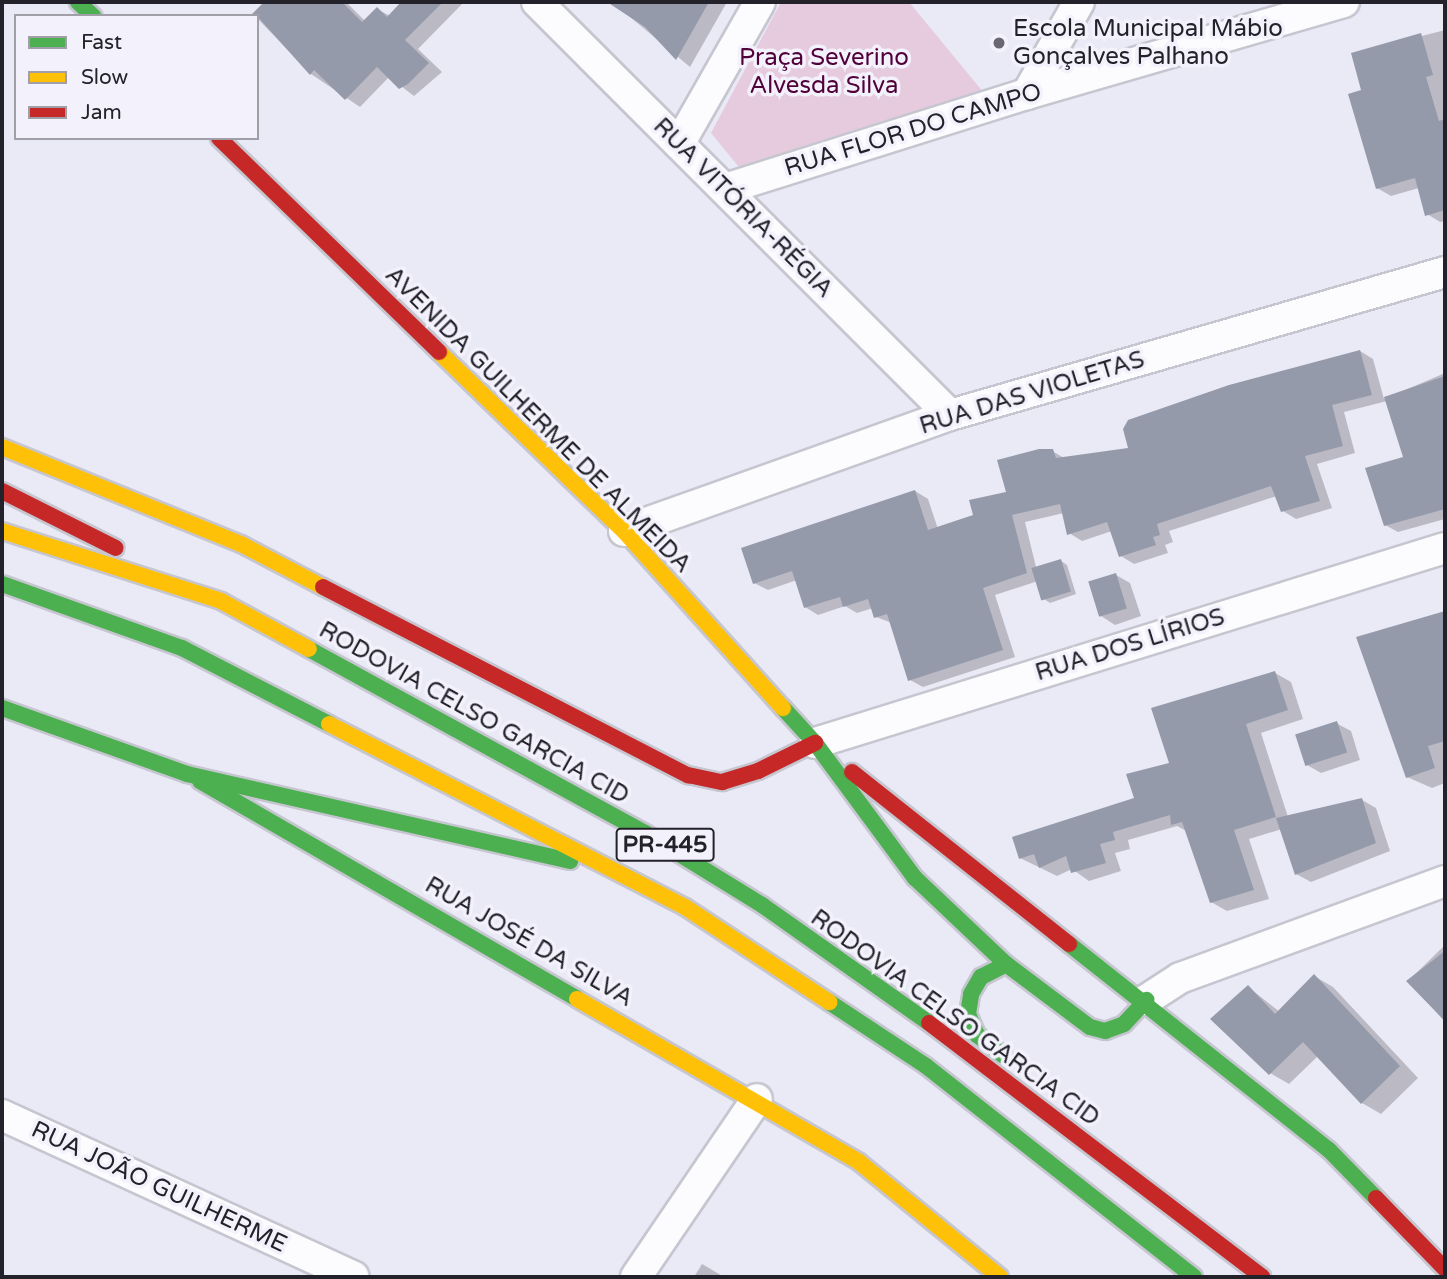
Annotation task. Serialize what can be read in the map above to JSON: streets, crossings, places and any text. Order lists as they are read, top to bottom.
{
  "streets": {
    "main road": [
      "AVENIDA GUILHERME DE ALMEIDA",
      "RODOVIA CELSO GARCIA CID",
      "PR-445",
      "RUA JOSÉ DA SILVA"
    ],
    "street": [
      "RUA FLOR DO CAMPO",
      "RUA VITÓRIA-RÉGIA",
      "RUA DAS VIOLETAS",
      "RUA DOS LÍRIOS",
      "RUA JOÃO GUILHERME"
    ]
  },
  "crossings": [
    ["RUA FLOR DO CAMPO", "RUA VITÓRIA-RÉGIA"],
    ["RUA VITÓRIA-RÉGIA", "RUA DAS VIOLETAS"],
    ["RUA DAS VIOLETAS", "AVENIDA GUILHERME DE ALMEIDA"],
    ["AVENIDA GUILHERME DE ALMEIDA", "RUA DOS LÍRIOS"]
  ],
  "parks": ["Praça Severino Alvesda Silva"],
  "places": ["Escola Municipal Mábio Gonçalves Palhano"],
  "legend": ["Fast", "Slow", "Jam"]
}
